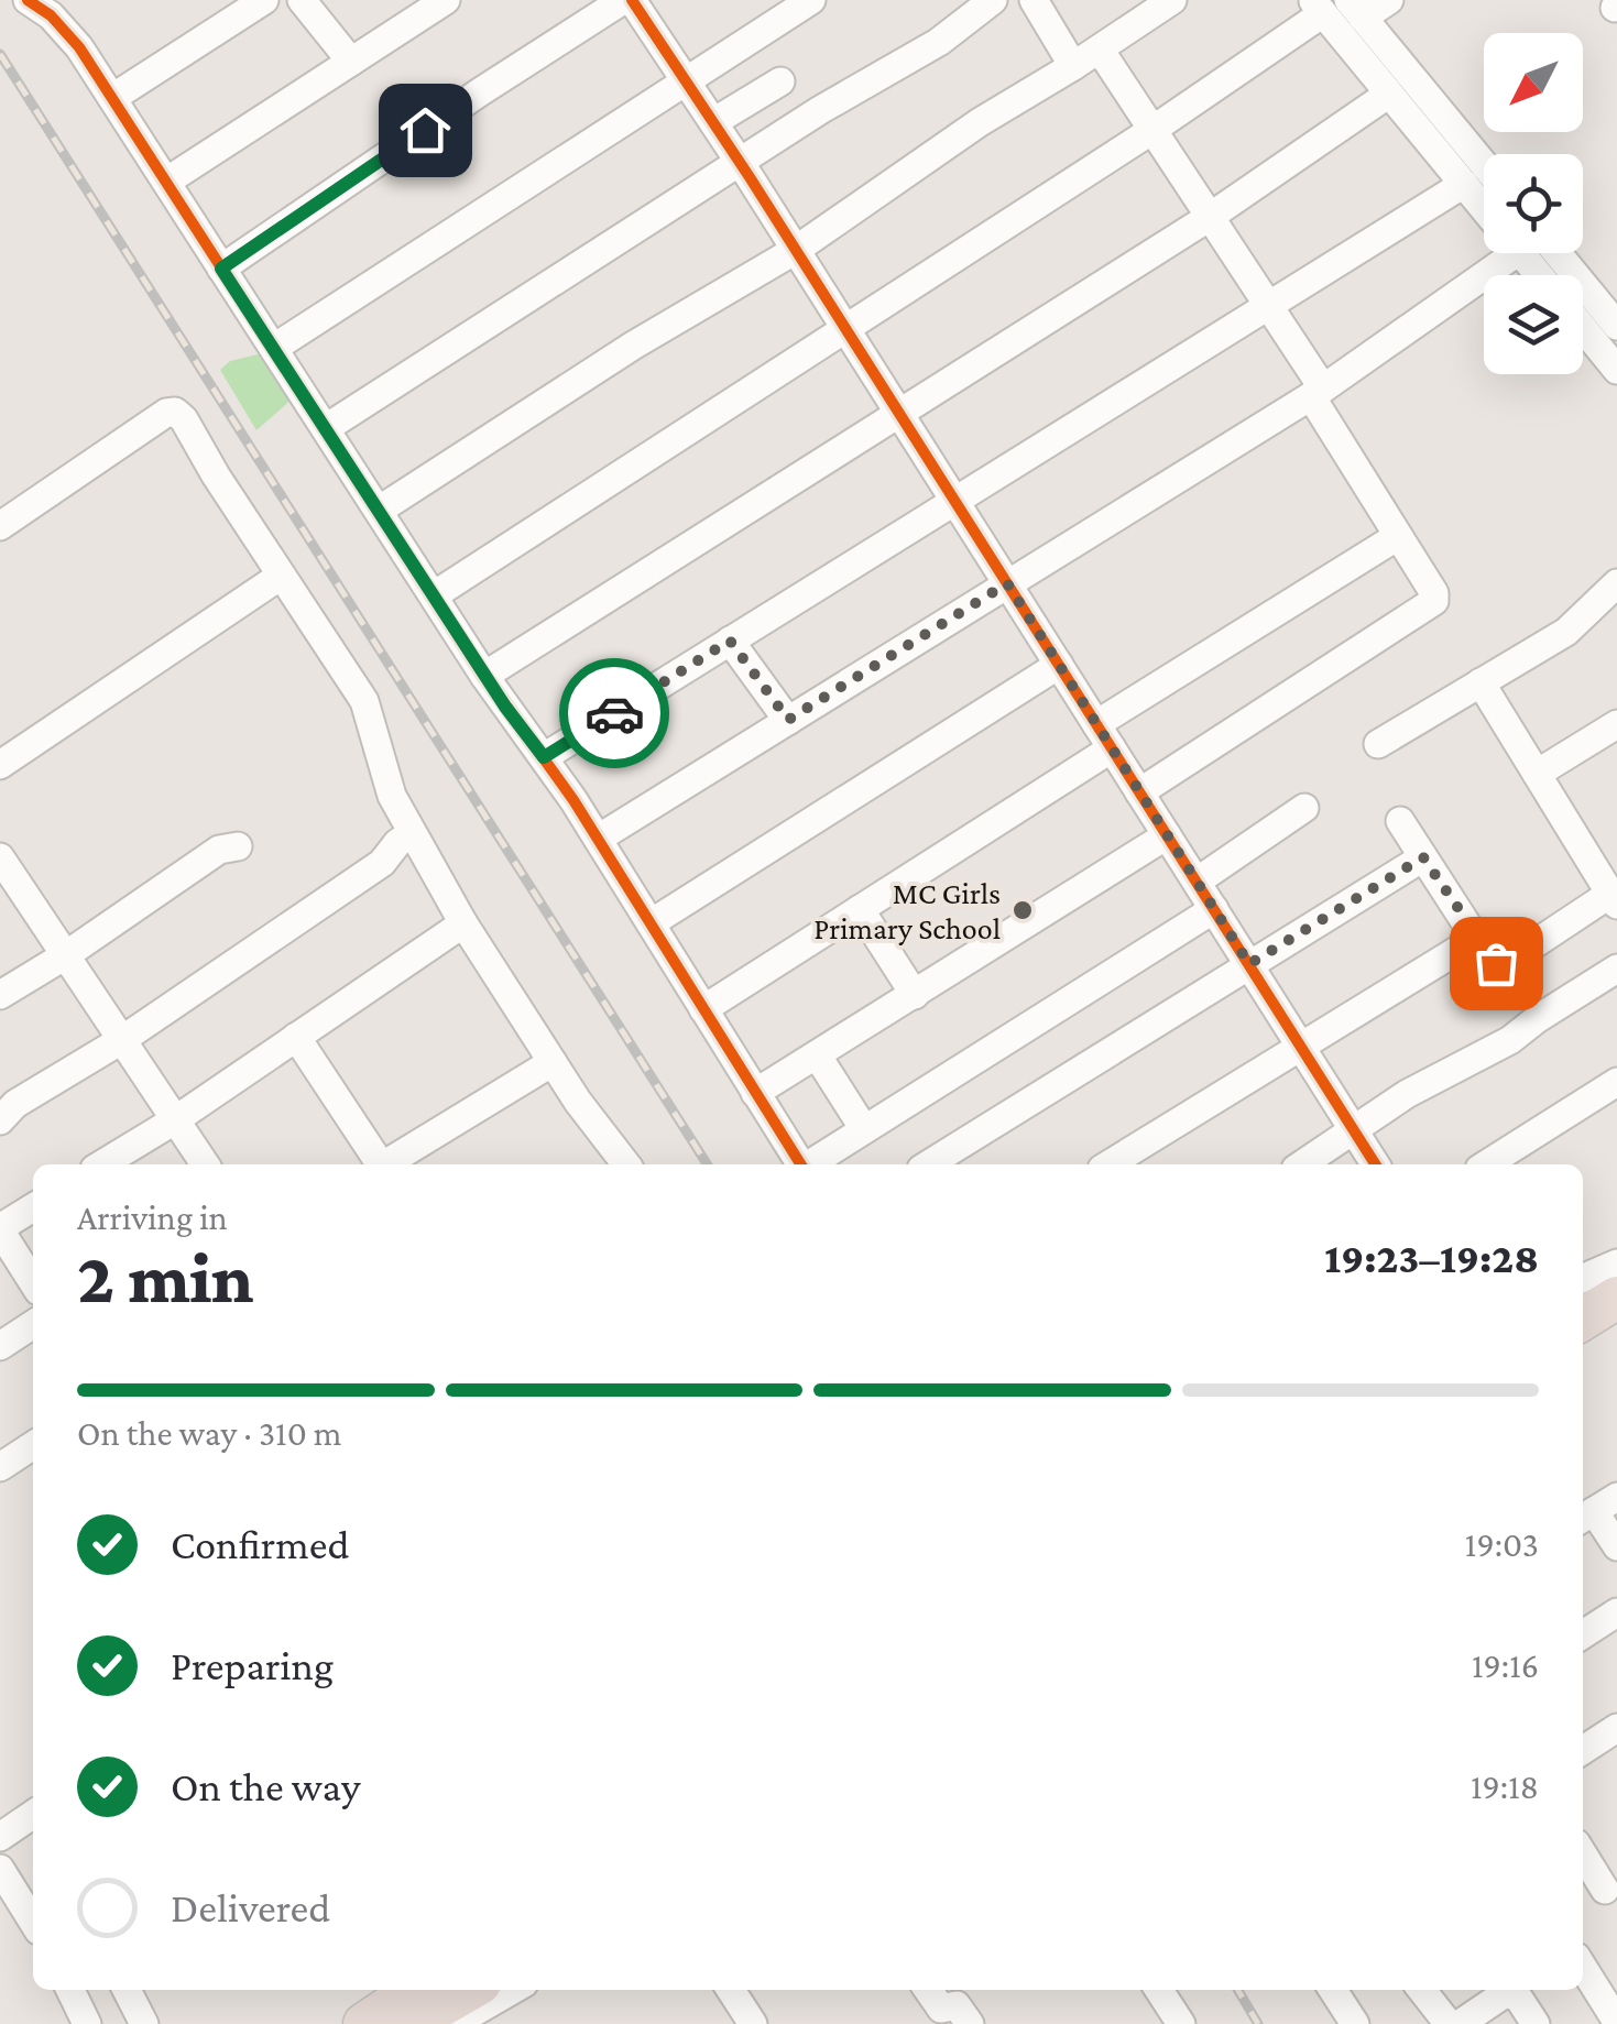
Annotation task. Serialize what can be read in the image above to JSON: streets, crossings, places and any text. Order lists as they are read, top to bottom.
{
  "places": ["MC Girls Primary School"],
  "north": "bottom left",
  "page": {
    "heading": ["2 min", "Arriving in", "19:23–19:28"],
    "bar": "On the way · 310 m",
    "list": [
      ["Confirmed", "19:03"],
      ["Preparing", "19:16"],
      ["On the way", "19:18"],
      "Delivered"
    ]
  }
}
